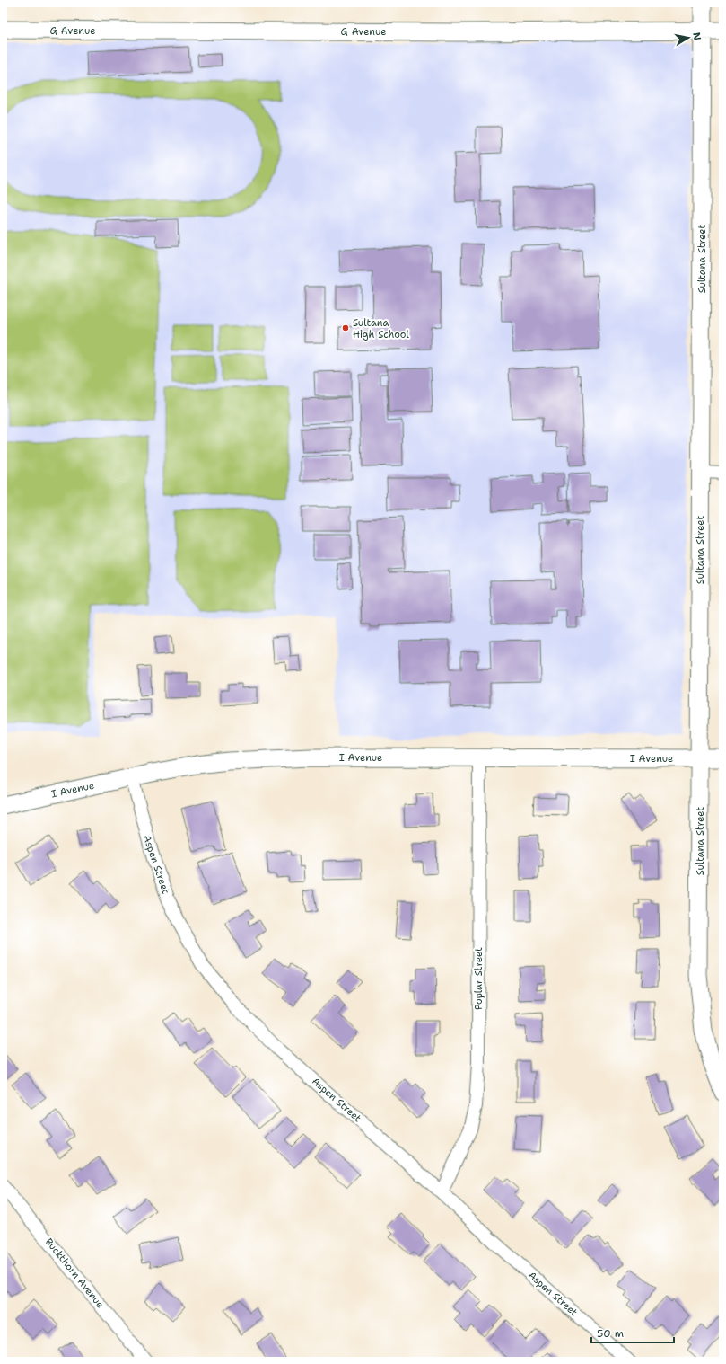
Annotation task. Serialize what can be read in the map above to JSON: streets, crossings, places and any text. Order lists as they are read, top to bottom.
{
  "streets": {
    "street": [
      "G Avenue",
      "Sultana Street",
      "I Avenue",
      "Aspen Street",
      "Poplar Street",
      "Buckthorn Avenue"
    ]
  },
  "crossings": [
    ["G Avenue", "Sultana Street"],
    ["Sultana Street", "I Avenue"],
    ["I Avenue", "Aspen Street"],
    ["I Avenue", "Poplar Street"],
    ["Aspen Street", "Poplar Street"]
  ],
  "places": ["Sultana High School"],
  "scale_bar": "50 m",
  "north": "right"
}
